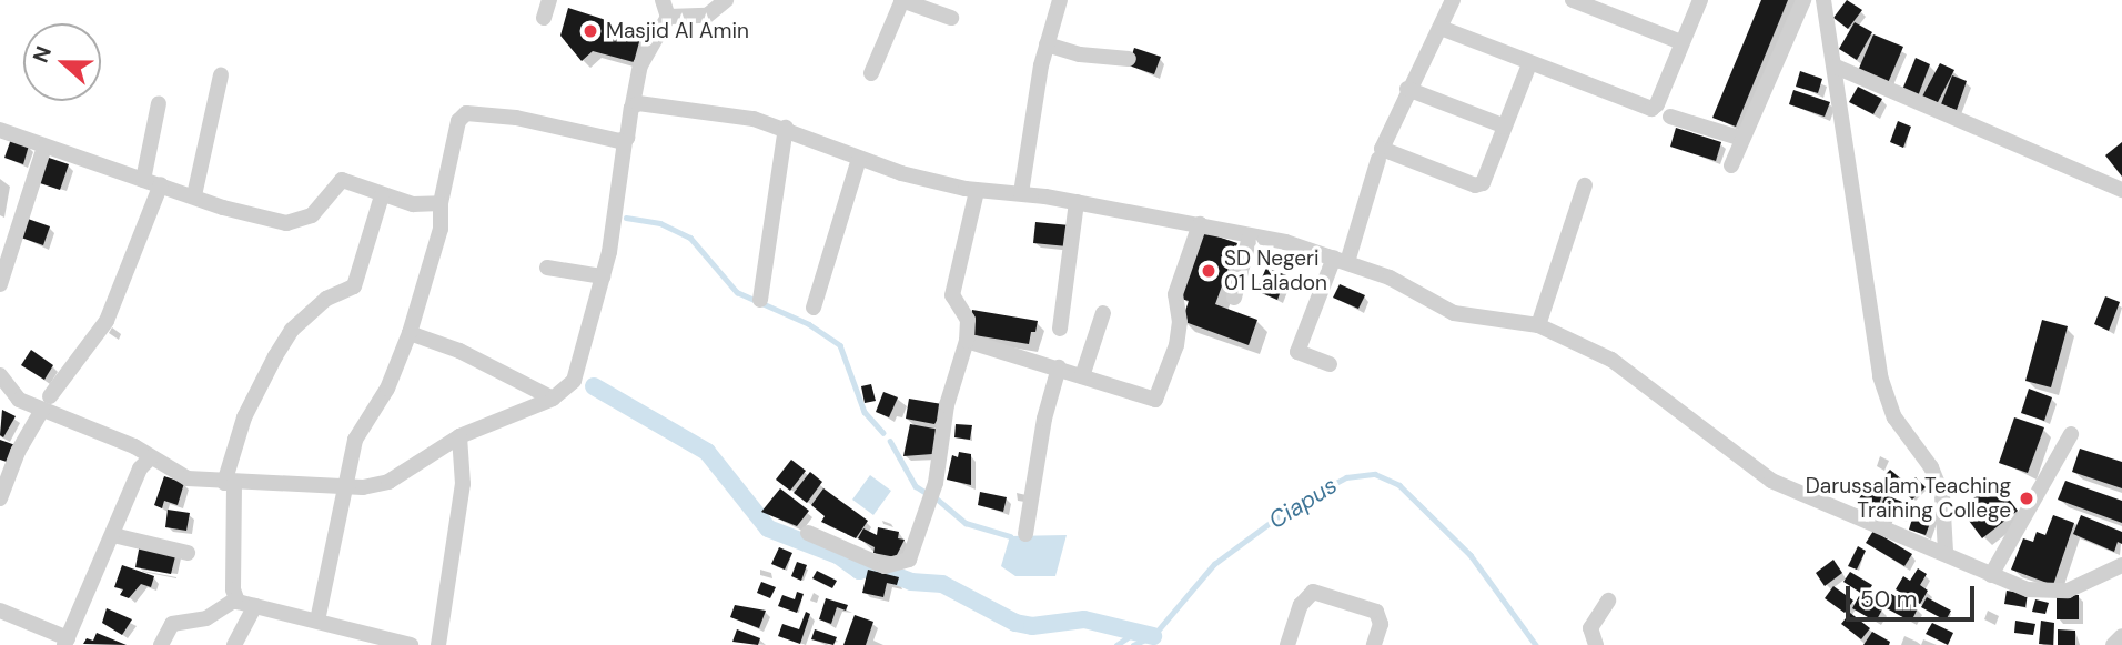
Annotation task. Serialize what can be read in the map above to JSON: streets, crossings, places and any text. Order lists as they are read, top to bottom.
{
  "water": ["Ciapus"],
  "places": ["Masjid Al Amin", "SD Negeri 01 Laladon", "Darussalam Teaching Training College"],
  "scale_bar": "50 m",
  "north": "left"
}
